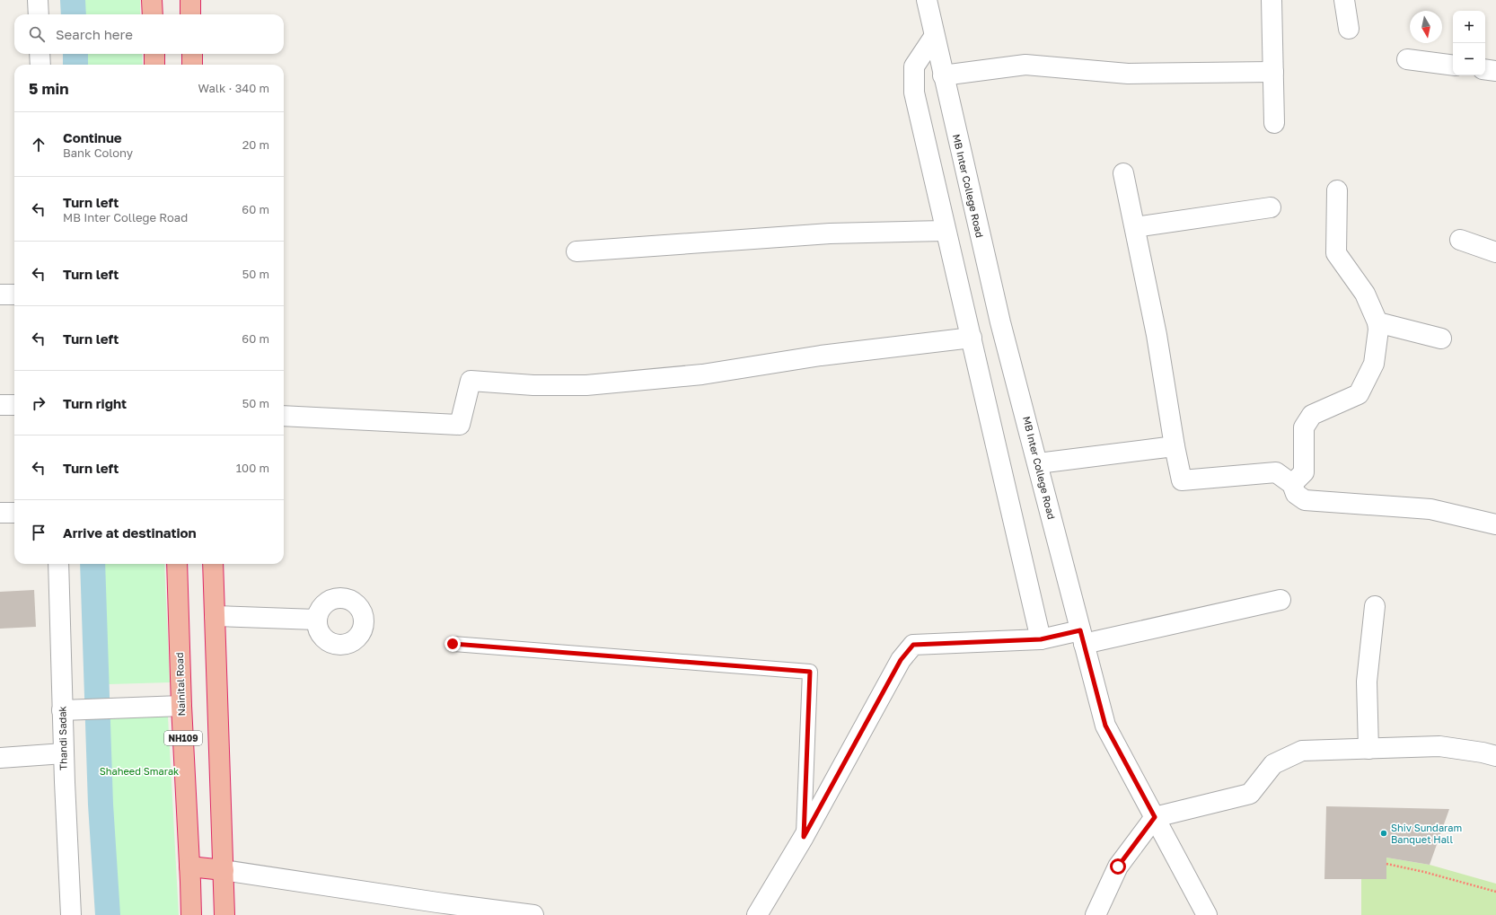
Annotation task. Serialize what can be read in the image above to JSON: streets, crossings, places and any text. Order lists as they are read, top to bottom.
{
  "streets": {
    "highway": ["Nainital Road", "NH109"],
    "street": ["MB Inter College Road", "Thandi Sadak"]
  },
  "parks": ["Shaheed Smarak"],
  "places": ["Shiv Sundaram Banquet Hall"],
  "north": "bottom",
  "page": {
    "map_buttons": ["+", "−"],
    "search": "Search here",
    "heading": ["5 min", "Walk · 340 m"],
    "list": [
      ["Continue", "Bank Colony", "20 m"],
      ["Turn left", "MB Inter College Road", "60 m"],
      ["Turn left", "50 m"],
      ["Turn left", "60 m"],
      ["Turn right", "50 m"],
      ["Turn left", "100 m"],
      "Arrive at destination"
    ]
  }
}
